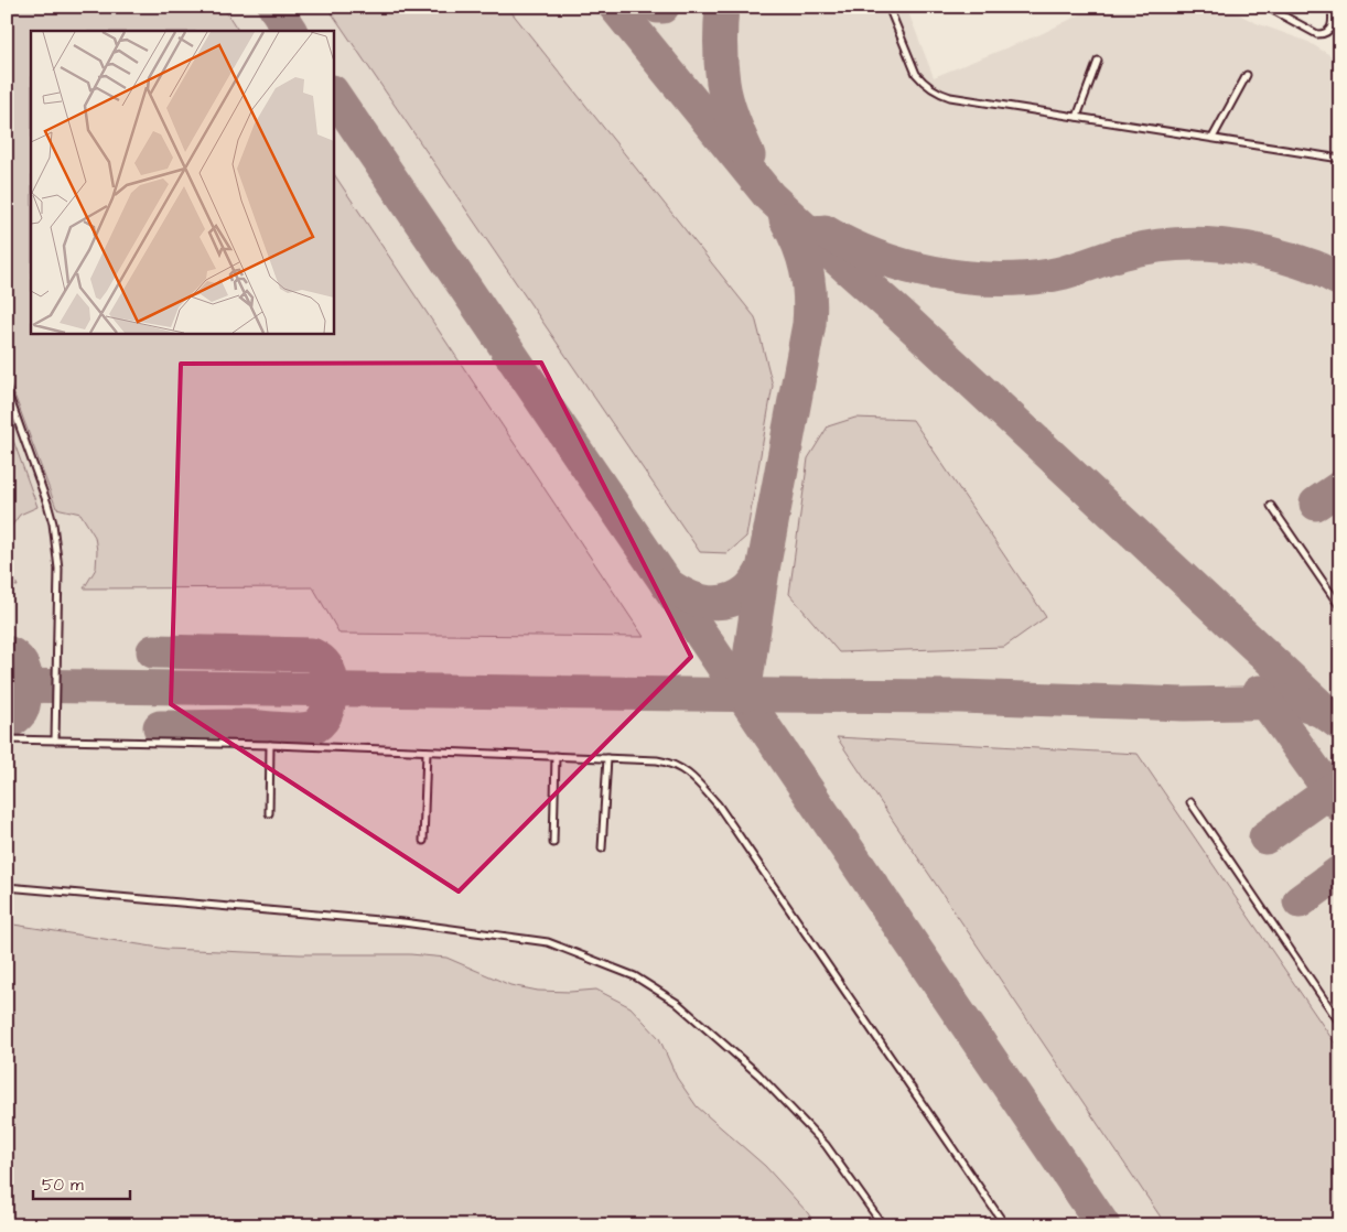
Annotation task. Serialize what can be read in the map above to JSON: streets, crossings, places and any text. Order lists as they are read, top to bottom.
{
  "scale_bar": "50 m"
}
